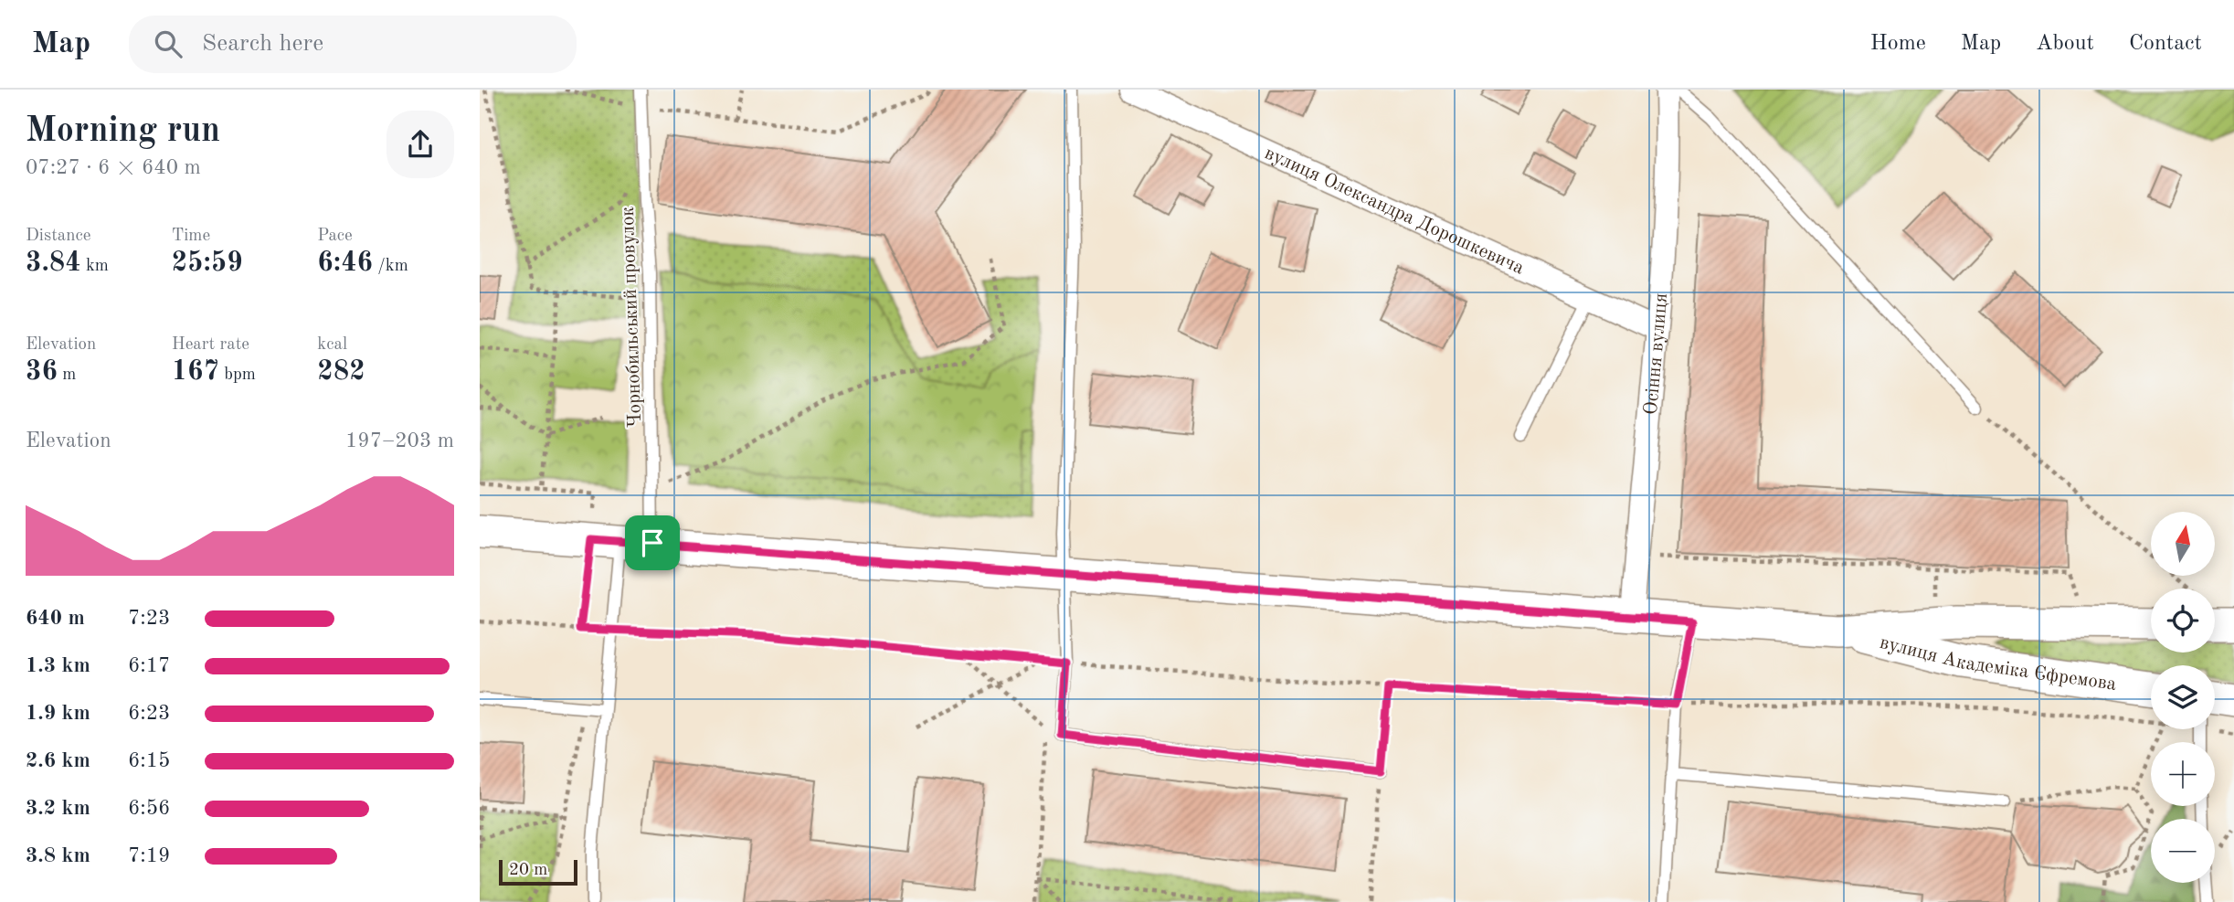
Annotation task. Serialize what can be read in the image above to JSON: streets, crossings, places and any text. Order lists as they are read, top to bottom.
{
  "streets": {
    "main road": ["вулиця Академіка Єфремова"],
    "street": ["вулиця Олександра Дорошкевича", "Осіння вулиця"],
    "lane": ["Чорнобильський провулок"]
  },
  "crossings": [
    ["вулиця Олександра Дорошкевича", "Осіння вулиця"],
    ["Чорнобильський провулок", "вулиця Академіка Єфремова"],
    ["Осіння вулиця", "вулиця Академіка Єфремова"]
  ],
  "scale_bar": "20 m",
  "north": "top",
  "page": {
    "header": "Map",
    "search": "Search here",
    "nav": [
      "Home",
      "Map",
      "About",
      "Contact"
    ],
    "heading": ["Morning run", "07:27 · 6 × 640 m"],
    "stats": [
      ["Distance", "3.84 km"],
      ["Time", "25:59"],
      ["Pace", "6:46 /km"],
      ["Elevation", "36 m"],
      ["Heart rate", "167 bpm"],
      ["kcal", "282"]
    ],
    "chart": ["Elevation", "197–203 m"],
    "map_buttons": ["+", "−"],
    "list": [
      {
        "name": "640 m",
        "note": "7:23"
      },
      {
        "name": "1.3 km",
        "note": "6:17"
      },
      {
        "name": "1.9 km",
        "note": "6:23"
      },
      {
        "name": "2.6 km",
        "note": "6:15"
      },
      {
        "name": "3.2 km",
        "note": "6:56"
      },
      {
        "name": "3.8 km",
        "note": "7:19"
      }
    ],
    "scale": "20 m"
  }
}
